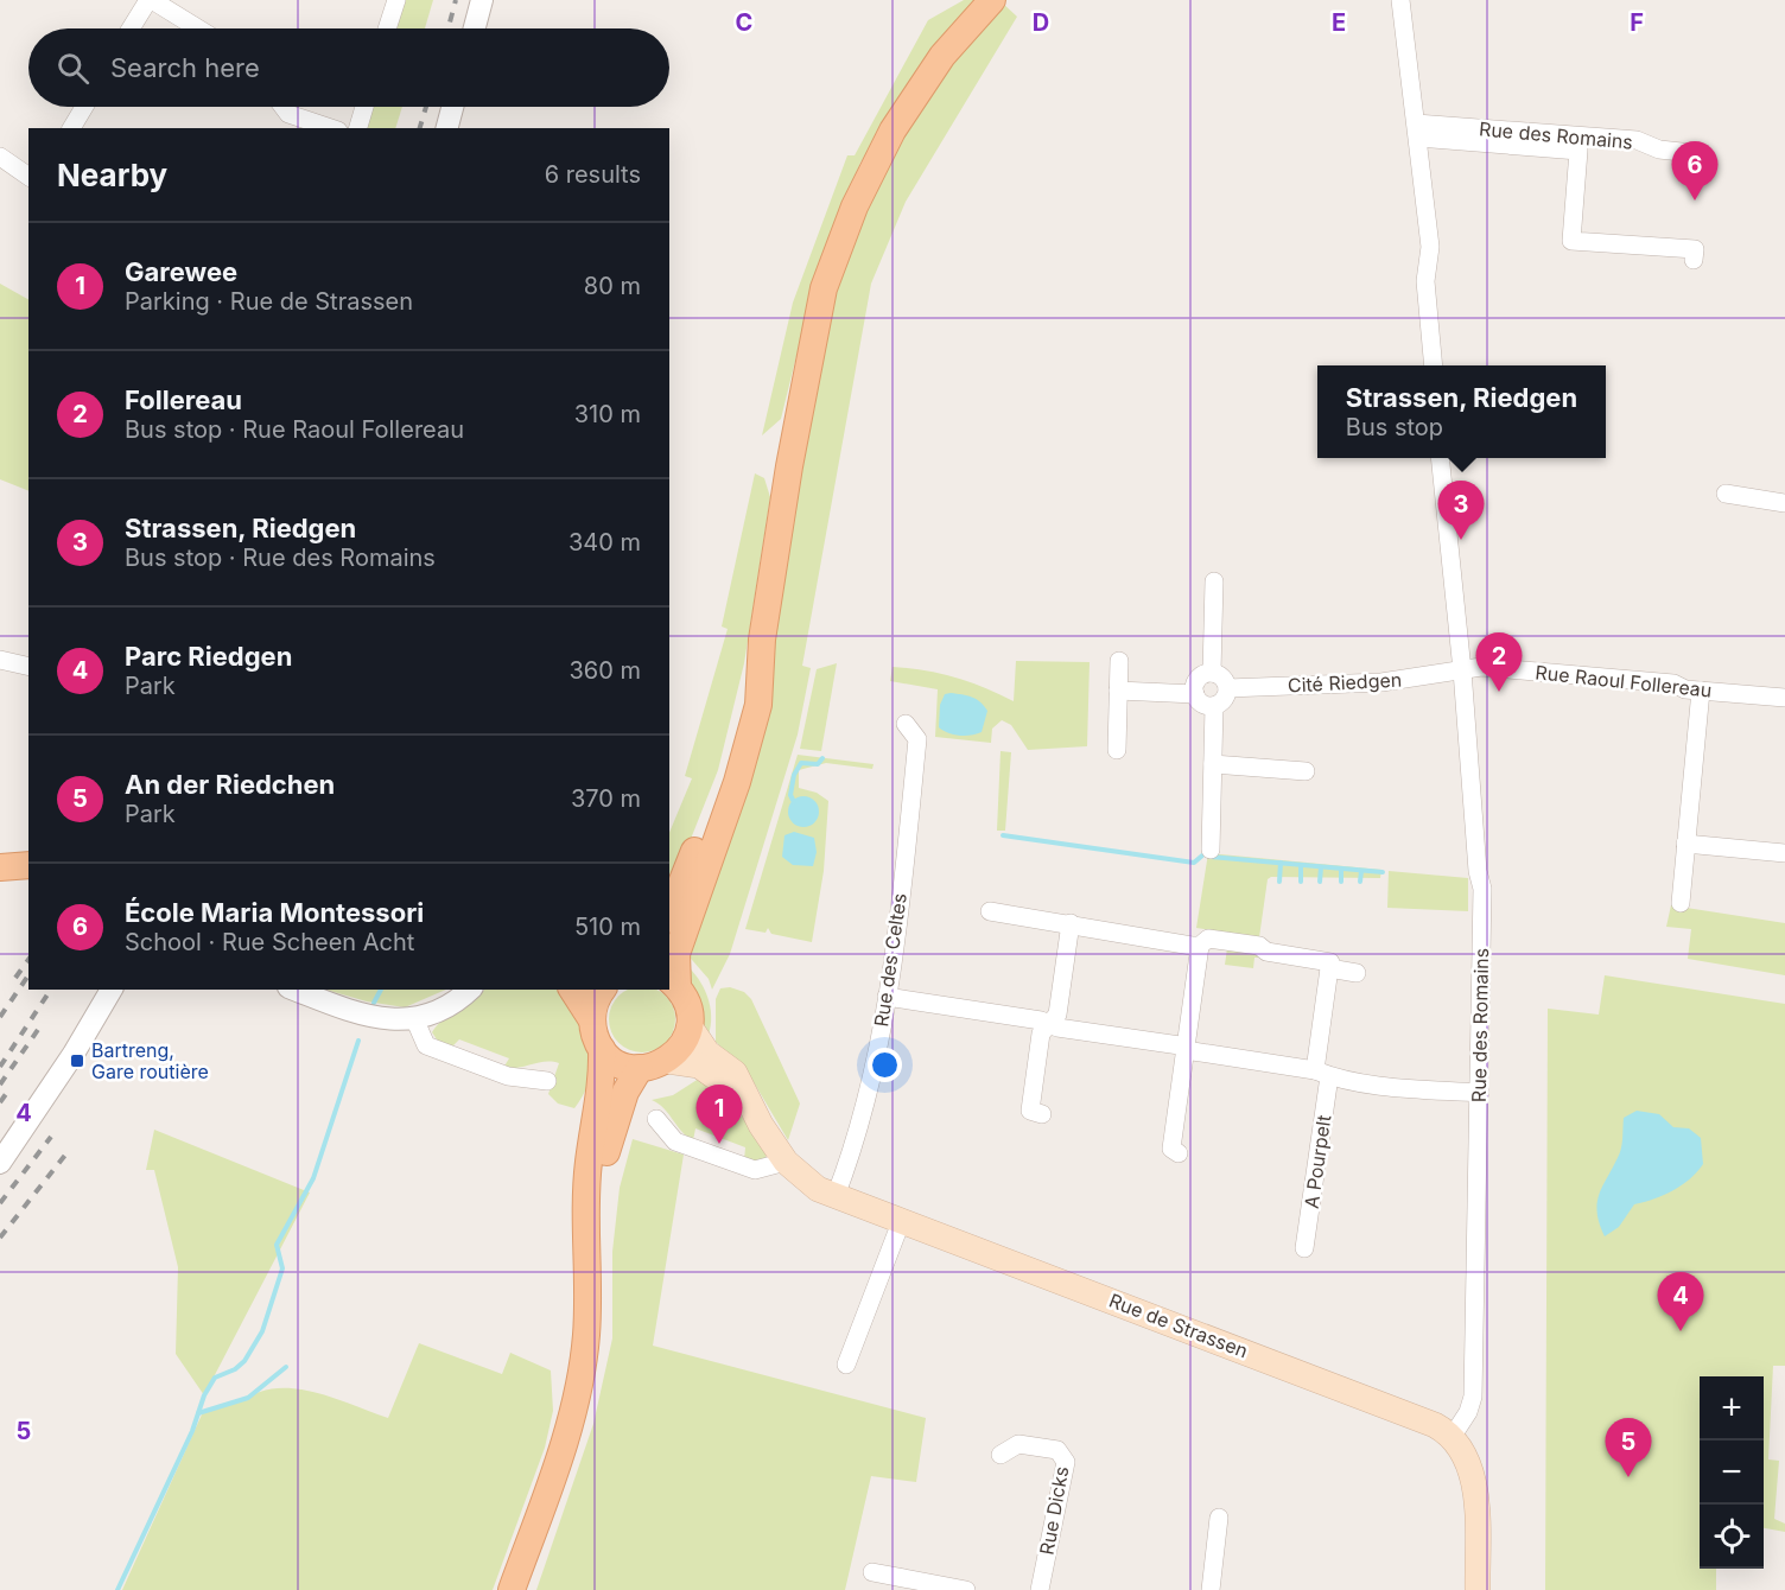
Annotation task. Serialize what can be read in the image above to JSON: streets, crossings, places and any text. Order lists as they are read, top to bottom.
{
  "streets": {
    "main road": ["Rue de Strassen"],
    "street": [
      "Rue des Romains",
      "Rue Raoul Follereau",
      "Cité Riedgen",
      "Rue des Celtes",
      "A Pourpelt",
      "Rue Dicks"
    ]
  },
  "crossings": [
    ["Rue des Romains", "Rue Raoul Follereau"],
    ["Rue des Romains", "Cité Riedgen"],
    ["Rue des Romains", "Rue de Strassen"],
    ["Rue Raoul Follereau", "Cité Riedgen"],
    ["Rue des Celtes", "Rue de Strassen"]
  ],
  "places": {
    "transit": ["Bartreng, Gare routière"]
  },
  "page": {
    "search": "Search here",
    "heading": ["Nearby", "6 results"],
    "pins": [
      "6",
      "3",
      "2",
      "1",
      "4",
      "5"
    ],
    "list": [
      {
        "mark": "1",
        "name": "Garewee",
        "note": "Parking · Rue de Strassen",
        "value": "80 m"
      },
      {
        "mark": "2",
        "name": "Follereau",
        "note": "Bus stop · Rue Raoul Follereau",
        "value": "310 m"
      },
      {
        "mark": "3",
        "name": "Strassen, Riedgen",
        "note": "Bus stop · Rue des Romains",
        "value": "340 m"
      },
      {
        "mark": "4",
        "name": "Parc Riedgen",
        "note": "Park",
        "value": "360 m"
      },
      {
        "mark": "5",
        "name": "An der Riedchen",
        "note": "Park",
        "value": "370 m"
      },
      {
        "mark": "6",
        "name": "École Maria Montessori",
        "note": "School · Rue Scheen Acht",
        "value": "510 m"
      }
    ],
    "popup": ["Strassen, Riedgen", "Bus stop"],
    "map_buttons": ["+", "−"]
  },
  "grid": {
    "columns": [
      "C",
      "D",
      "E",
      "F"
    ],
    "rows": ["4", "5"]
  }
}
